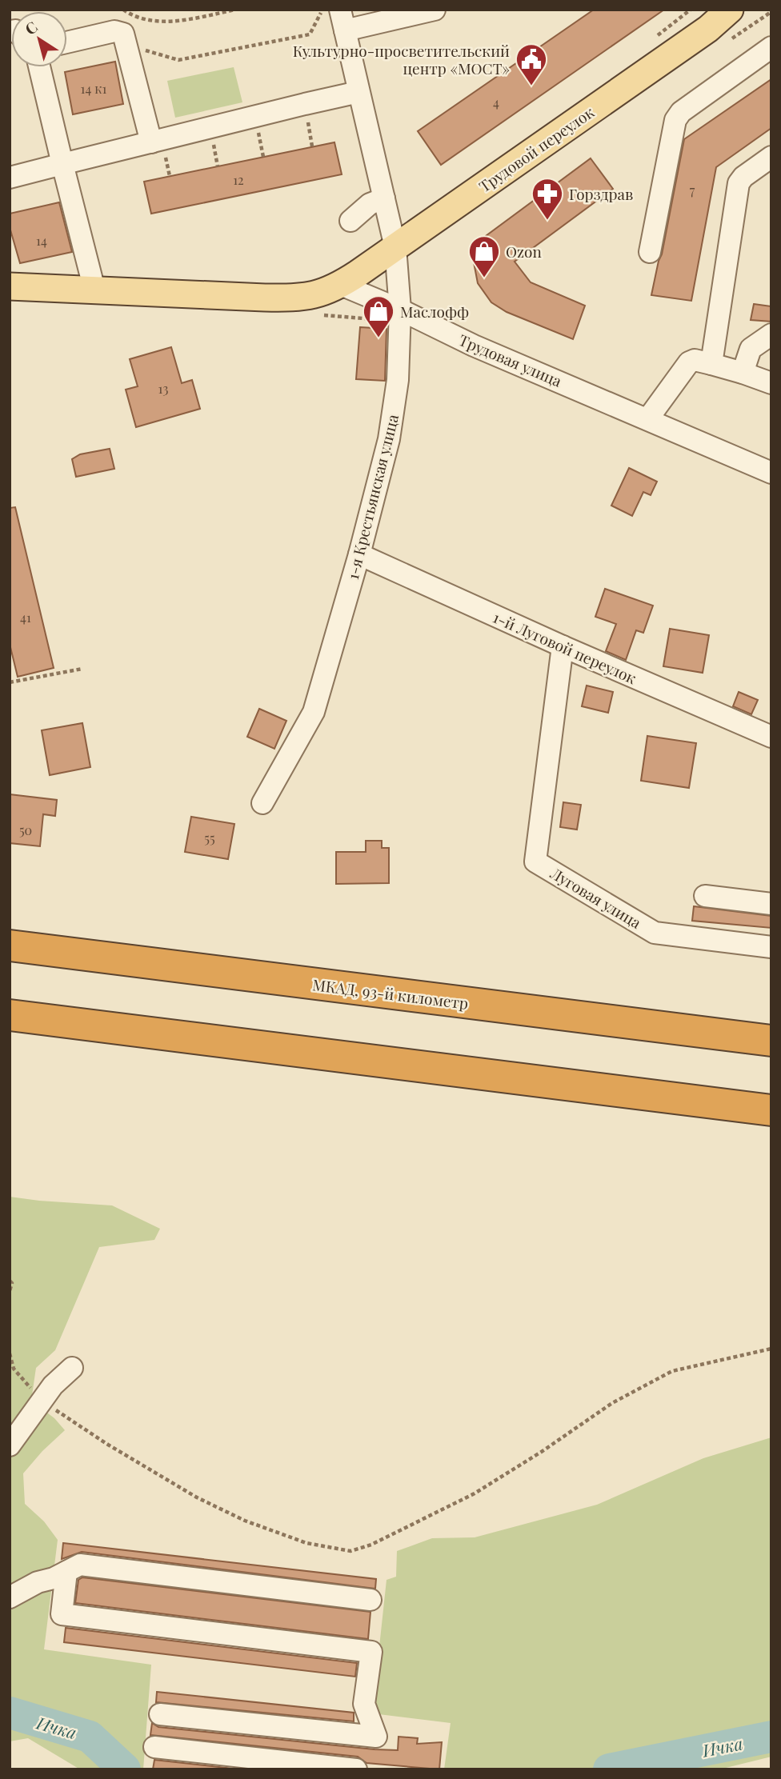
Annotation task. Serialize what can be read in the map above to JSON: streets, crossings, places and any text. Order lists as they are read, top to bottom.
{
  "streets": {
    "highway": ["МКАД, 93-й километр"],
    "main road": ["Трудовой переулок"],
    "street": [
      "Трудовая улица",
      "1-я Крестьянская улица",
      "1-й Луговой переулок",
      "Луговая улица"
    ]
  },
  "crossings": [
    ["Трудовой переулок", "Трудовая улица"],
    ["Трудовой переулок", "1-я Крестьянская улица"],
    ["Трудовая улица", "1-я Крестьянская улица"],
    ["1-я Крестьянская улица", "1-й Луговой переулок"],
    ["1-й Луговой переулок", "Луговая улица"]
  ],
  "water": ["Ичка"],
  "places": {
    "public building": ["Культурно-просветительский центр «МОСТ»"],
    "pharmacy": ["Горздрав"],
    "shop": ["Ozon", "Маслофф"]
  },
  "house_numbers": [
    "14 к1",
    "4",
    "12",
    "7",
    "14",
    "13",
    "41",
    "50",
    "55"
  ],
  "north": "top left"
}
